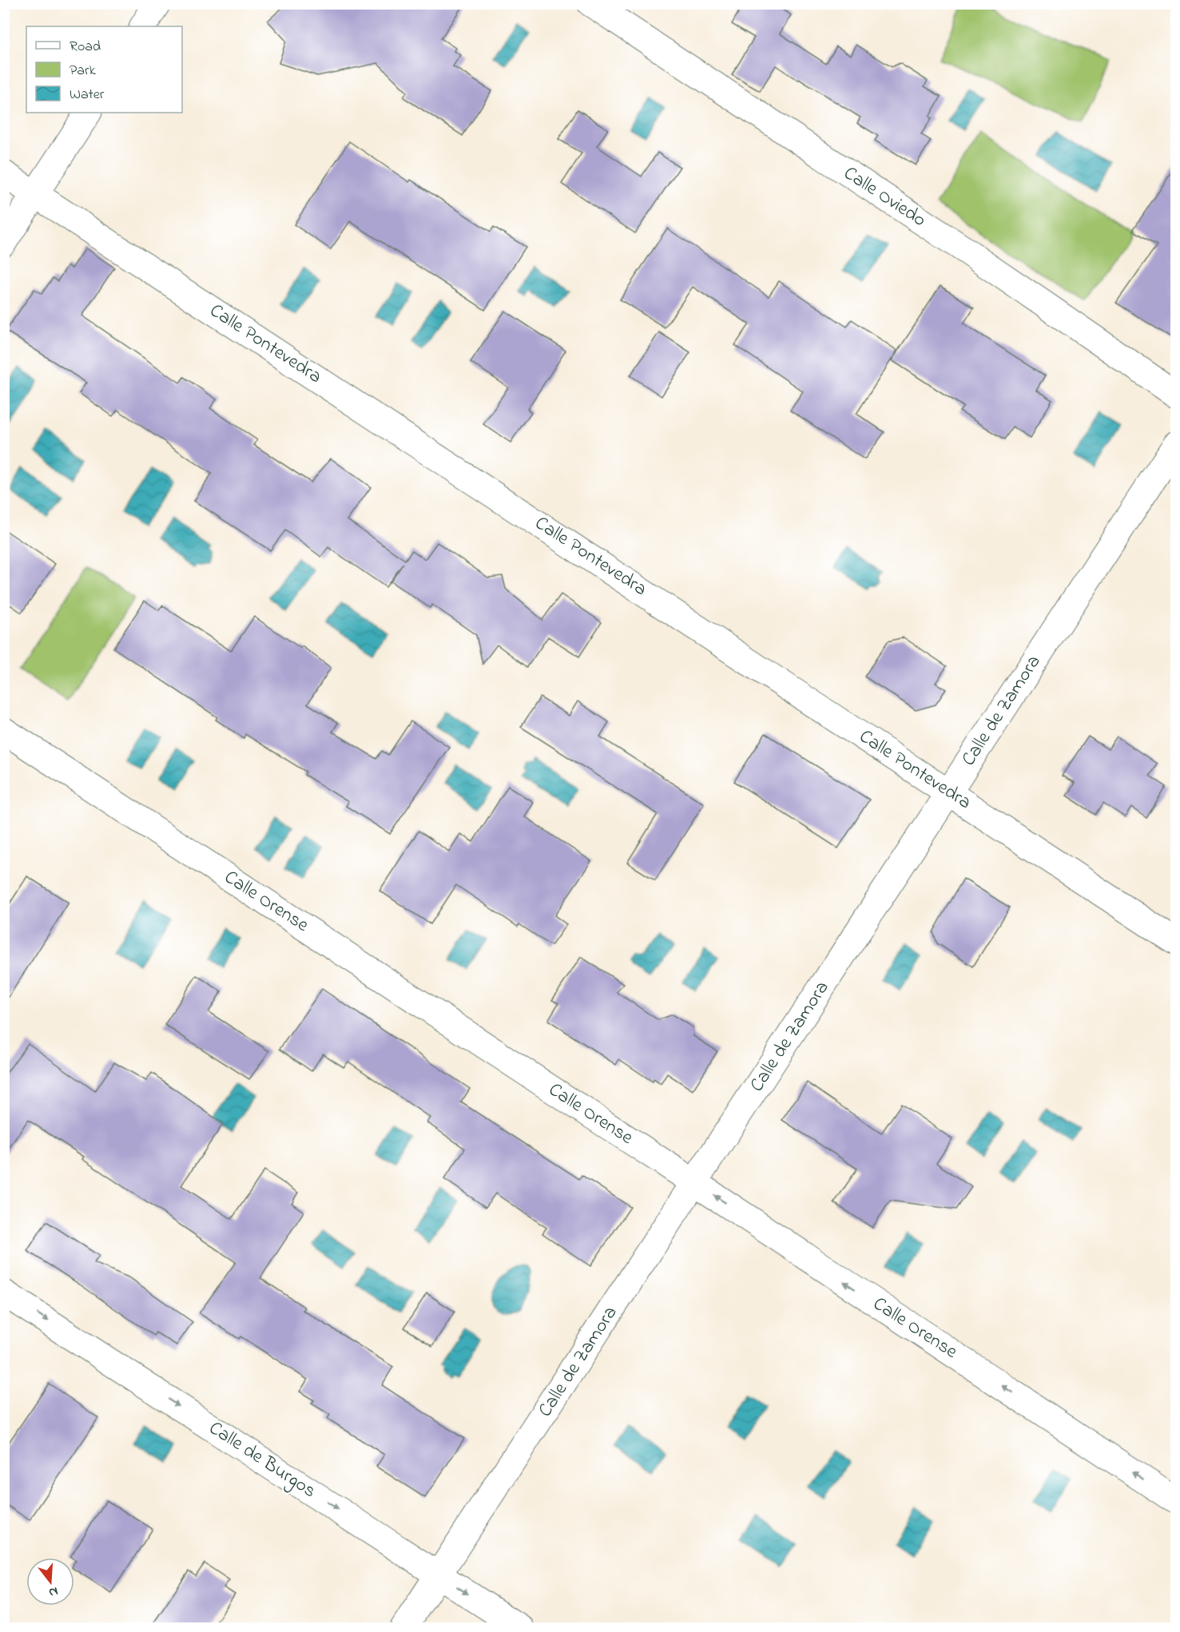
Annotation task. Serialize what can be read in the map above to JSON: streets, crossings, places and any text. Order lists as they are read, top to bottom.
{
  "streets": {
    "street": [
      "Calle Oviedo",
      "Calle Pontevedra",
      "Calle de Zamora",
      "Calle Orense",
      "Calle de Burgos"
    ]
  },
  "crossings": [
    ["Calle Pontevedra", "Calle de Zamora"],
    ["Calle de Zamora", "Calle Orense"],
    ["Calle de Zamora", "Calle de Burgos"]
  ],
  "one_way": ["Calle Orense", "Calle de Burgos"],
  "legend": ["Road", "Park", "Water"],
  "north": "bottom"
}
